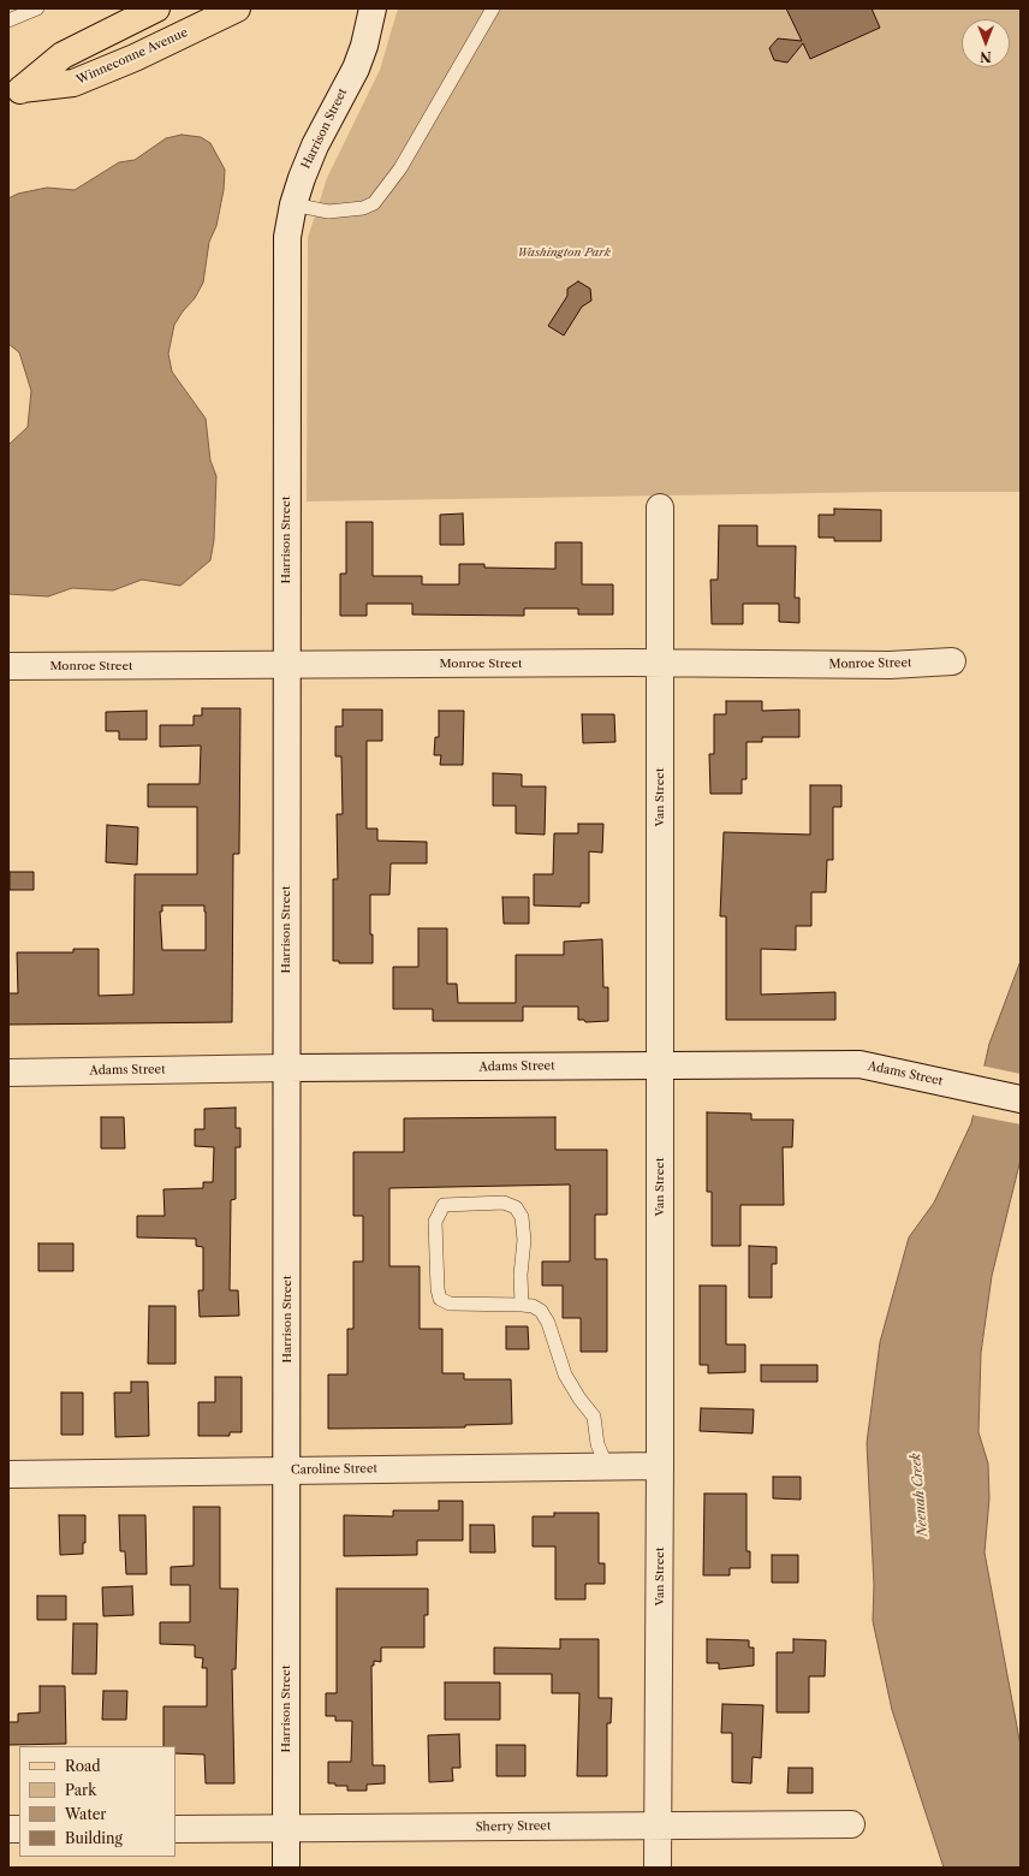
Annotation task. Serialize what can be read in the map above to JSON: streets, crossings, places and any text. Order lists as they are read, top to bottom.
{
  "streets": {
    "main road": ["Winneconne Avenue"],
    "street": [
      "Harrison Street",
      "Monroe Street",
      "Van Street",
      "Adams Street",
      "Caroline Street",
      "Sherry Street"
    ]
  },
  "crossings": [
    ["Harrison Street", "Monroe Street"],
    ["Harrison Street", "Adams Street"],
    ["Harrison Street", "Caroline Street"],
    ["Harrison Street", "Sherry Street"],
    ["Monroe Street", "Van Street"],
    ["Van Street", "Adams Street"],
    ["Van Street", "Caroline Street"],
    ["Van Street", "Sherry Street"]
  ],
  "water": ["Neenah Creek"],
  "parks": ["Washington Park"],
  "legend": [
    "Road",
    "Park",
    "Water",
    "Building"
  ],
  "north": "bottom"
}
